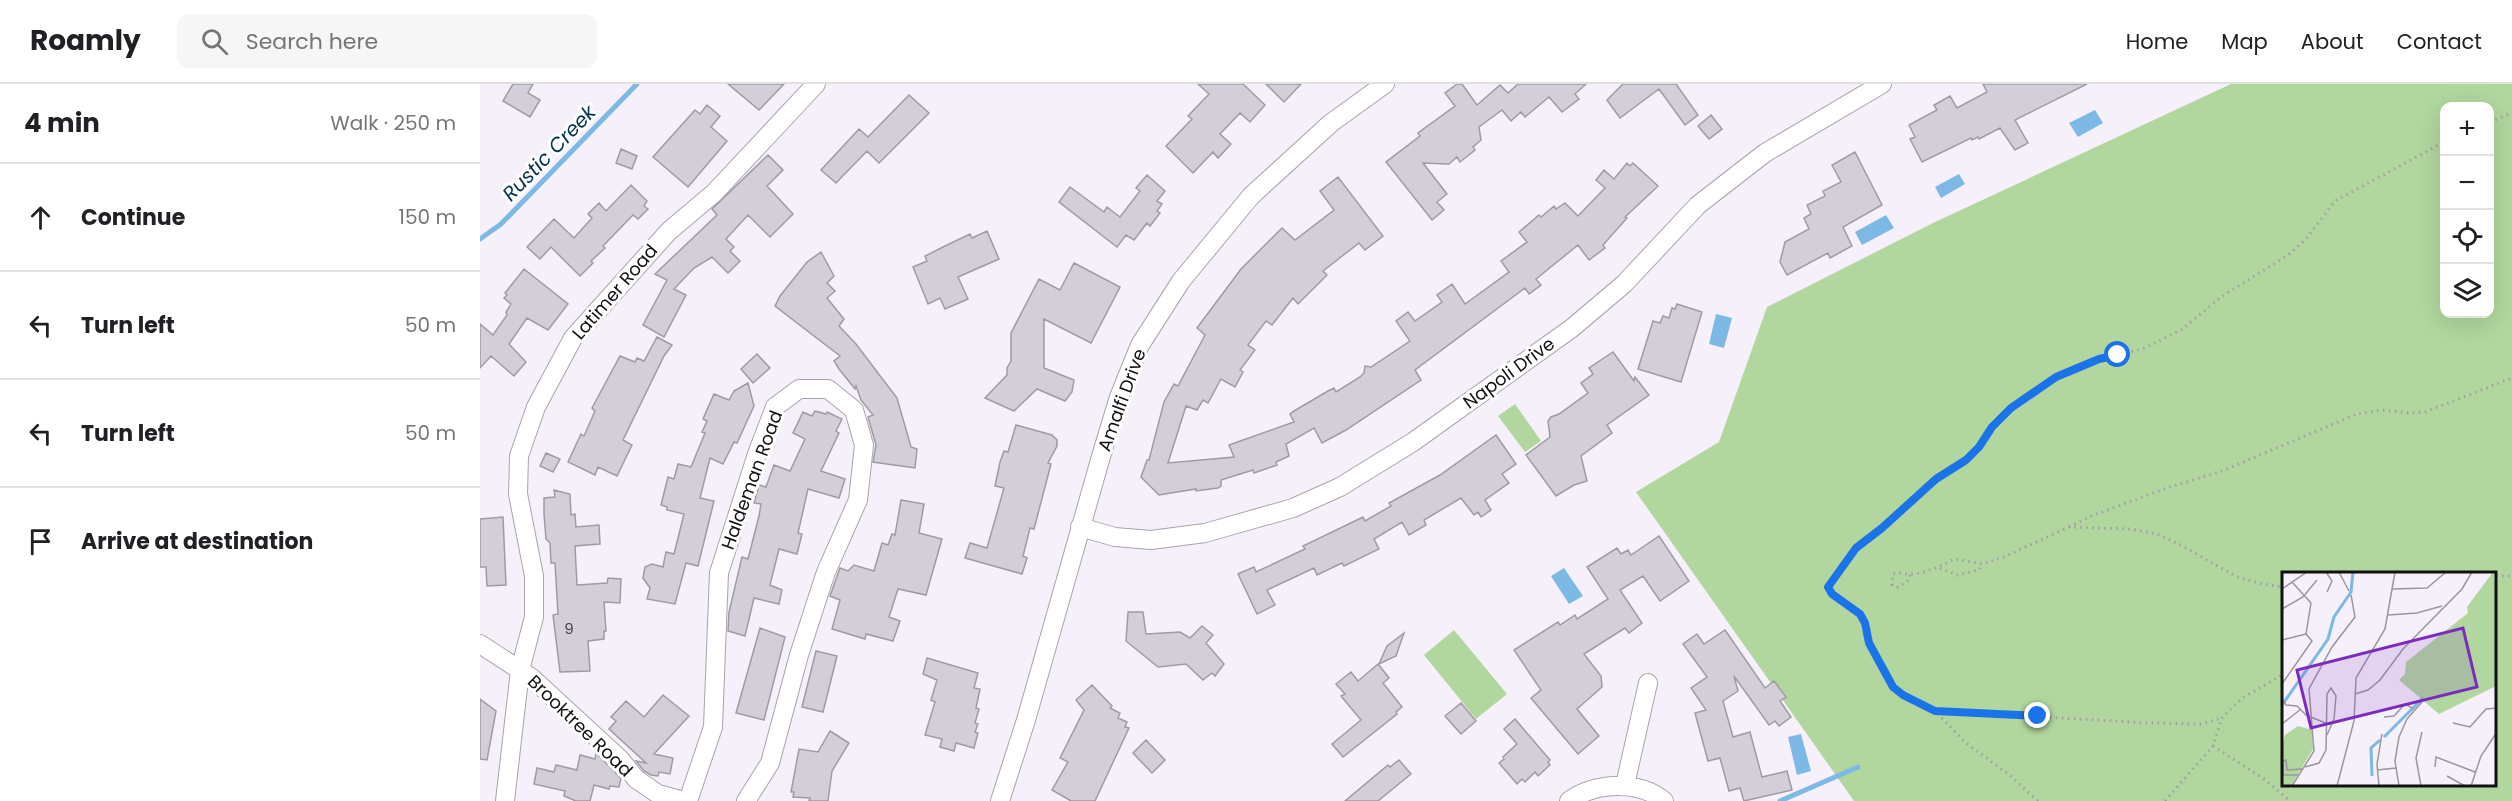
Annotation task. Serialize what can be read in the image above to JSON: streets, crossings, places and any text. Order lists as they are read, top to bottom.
{
  "streets": {
    "street": [
      "Latimer Road",
      "Napoli Drive",
      "Amalfi Drive",
      "Haldeman Road",
      "Brooktree Road"
    ]
  },
  "crossings": [
    ["Latimer Road", "Brooktree Road"],
    ["Napoli Drive", "Amalfi Drive"]
  ],
  "water": ["Rustic Creek"],
  "house_numbers": ["9"],
  "page": {
    "header": "Roamly",
    "search": "Search here",
    "nav": [
      "Home",
      "Map",
      "About",
      "Contact"
    ],
    "heading": ["4 min", "Walk · 250 m"],
    "map_buttons": ["+", "−"],
    "list": [
      ["Continue", "150 m"],
      ["Turn left", "50 m"],
      ["Turn left", "50 m"],
      "Arrive at destination"
    ]
  }
}
